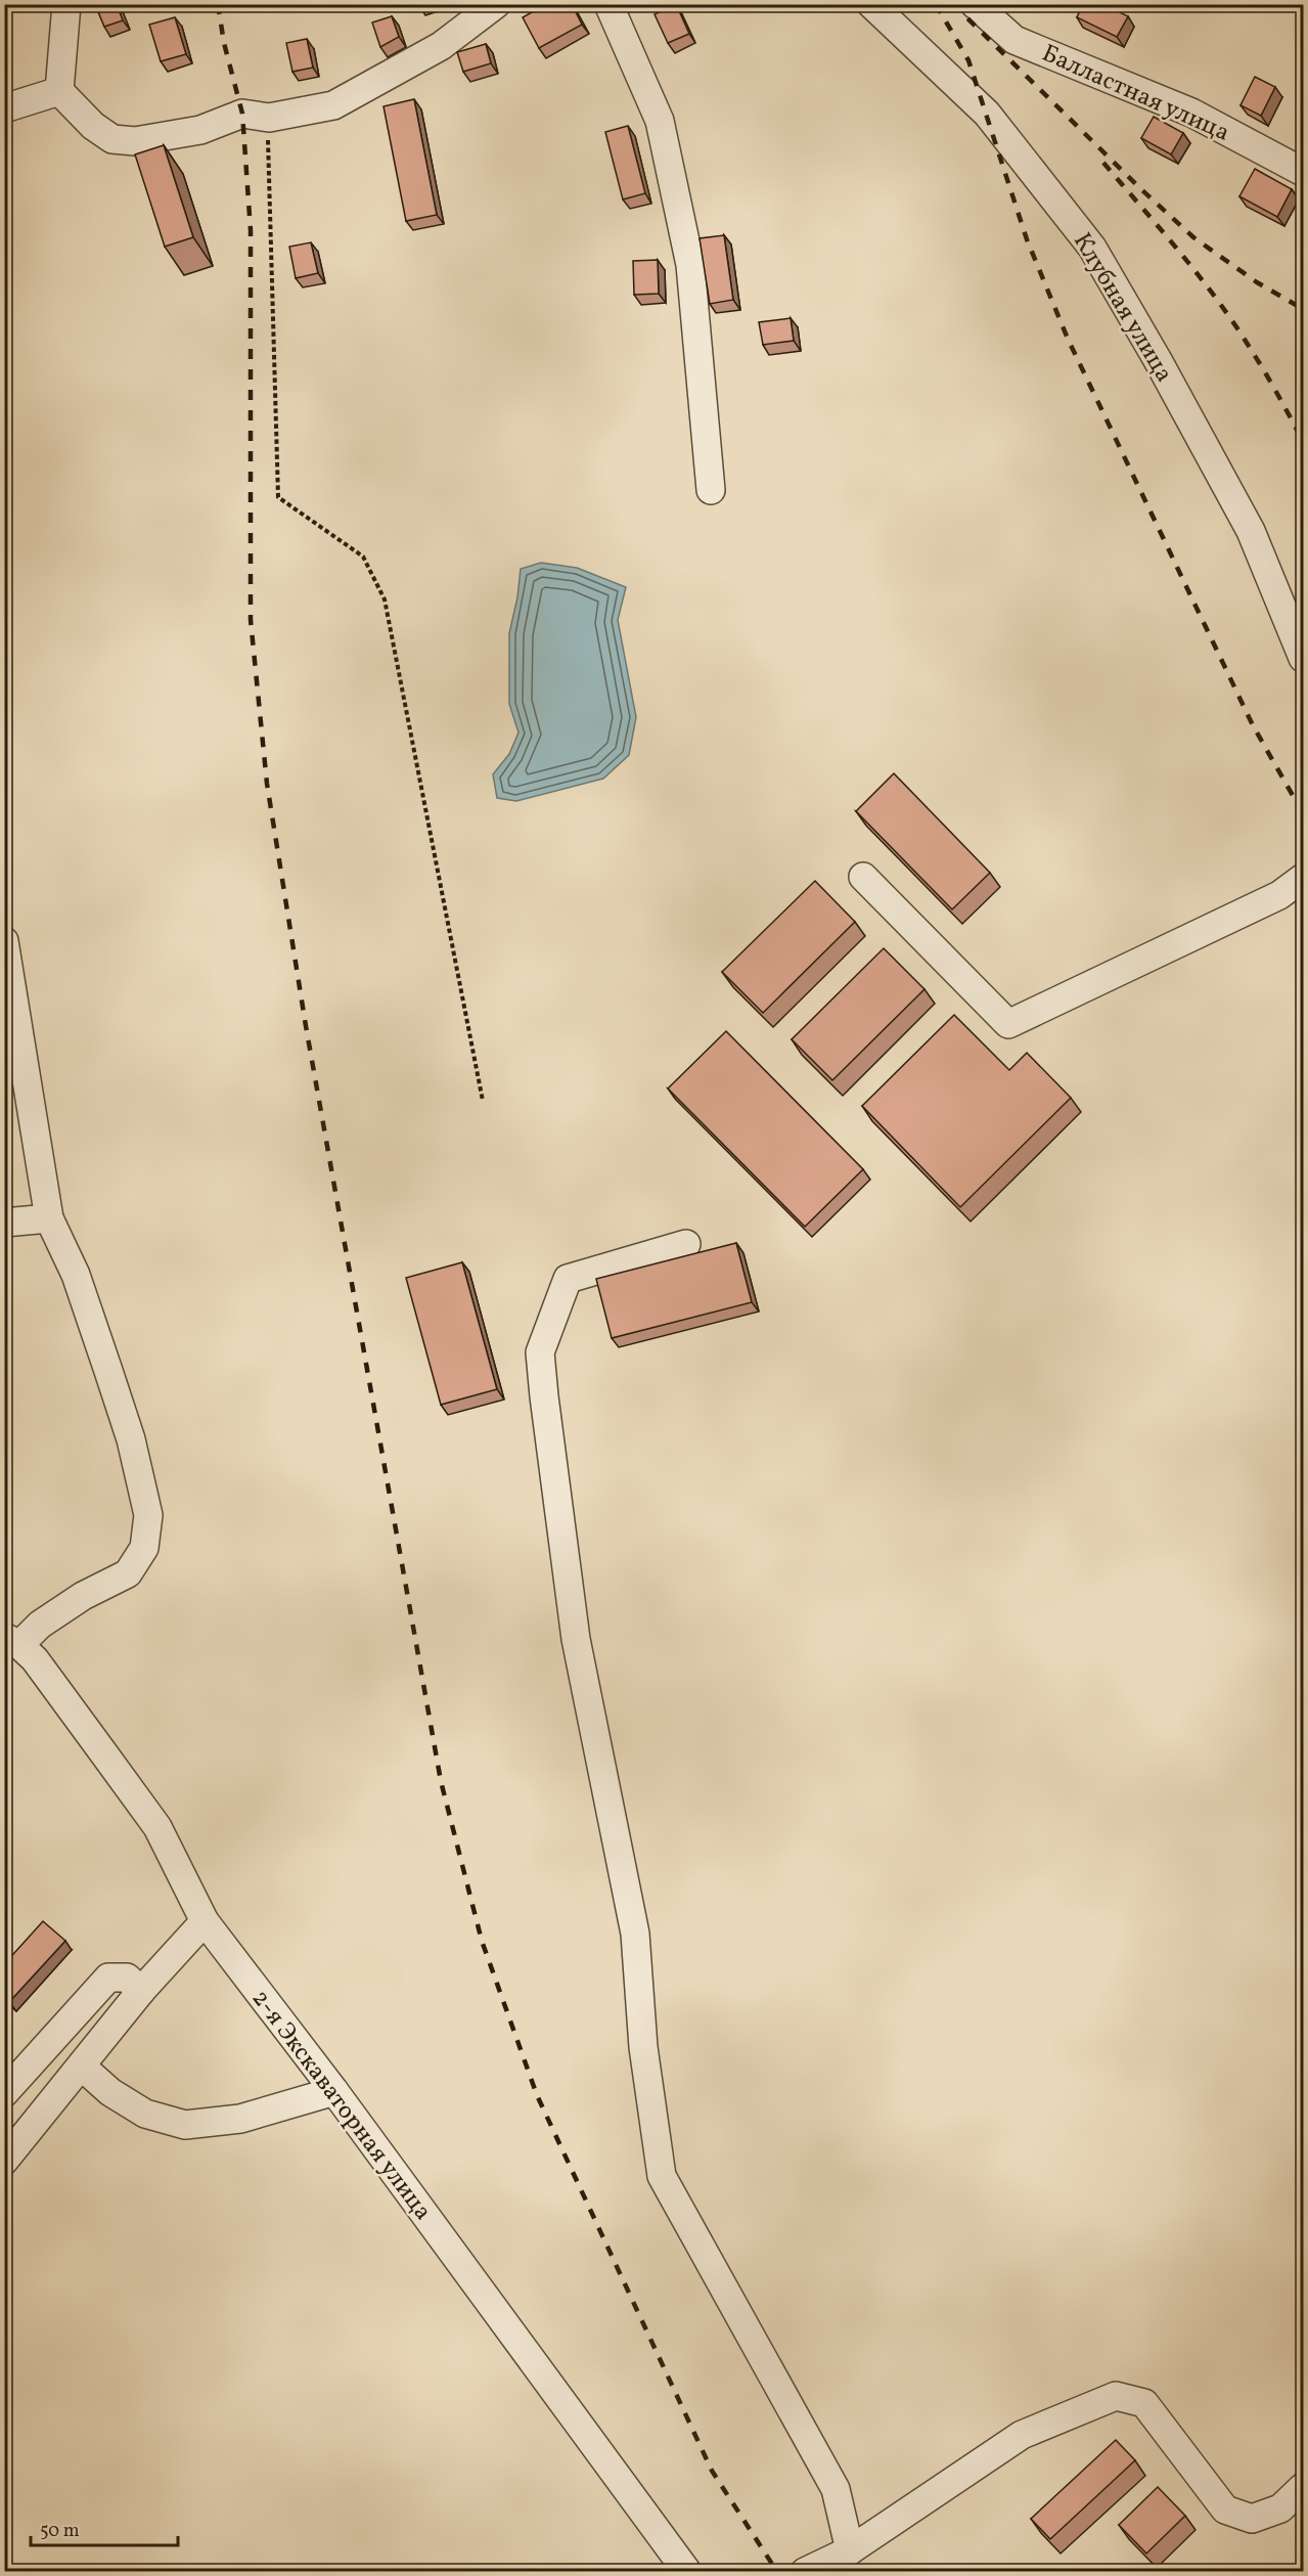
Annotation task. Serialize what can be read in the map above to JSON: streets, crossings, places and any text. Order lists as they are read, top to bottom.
{
  "streets": {
    "street": ["Балластная улица", "Клубная улица", "2-я Экскаваторная улица"]
  },
  "scale_bar": "50 m"
}
